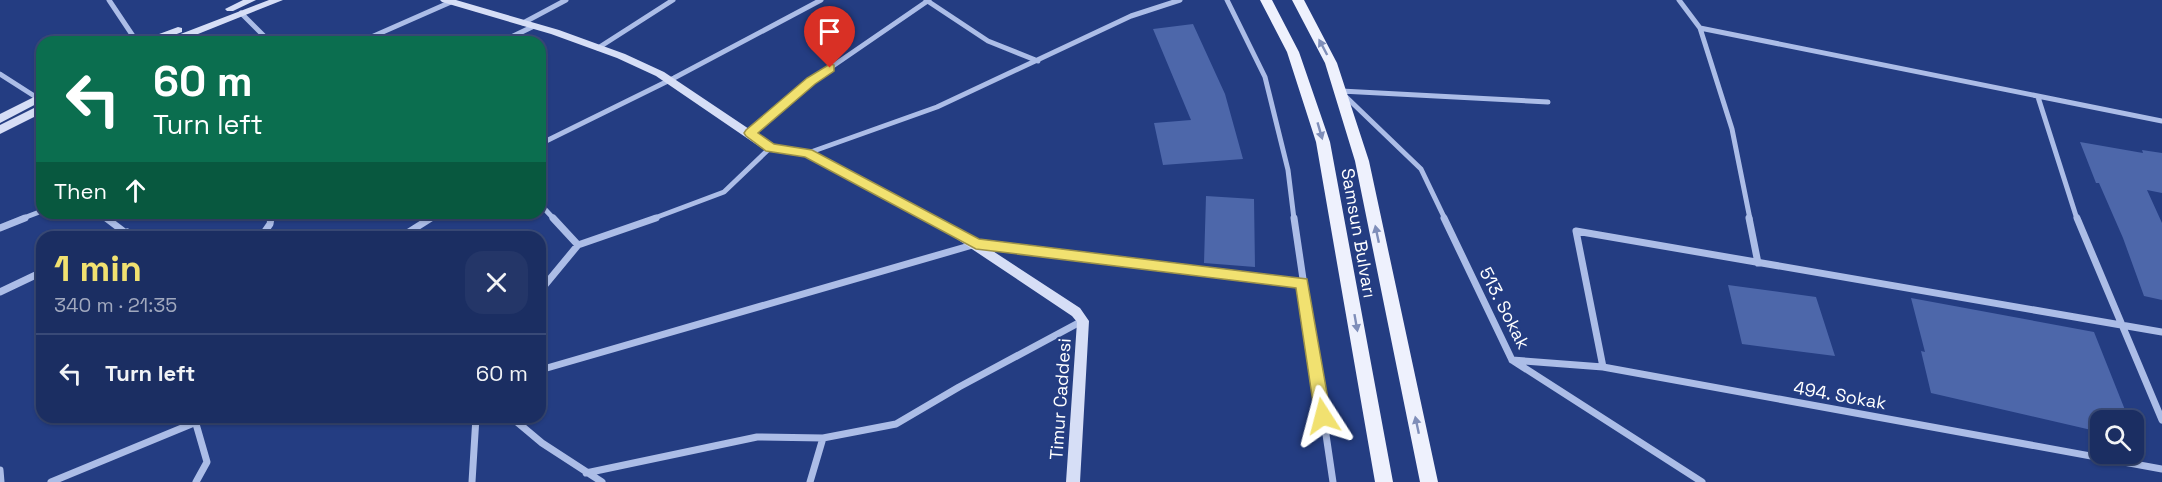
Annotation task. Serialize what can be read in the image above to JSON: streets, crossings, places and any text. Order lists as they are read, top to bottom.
{
  "streets": {
    "main road": ["Samsun Bulvarı"],
    "street": ["513. Sokak", "494. Sokak", "Timur Caddesi"]
  },
  "crossings": [
    ["513. Sokak", "494. Sokak"]
  ],
  "page": {
    "turn": ["60 m", "Turn left"],
    "then": "Then",
    "heading": ["1 min", "340 m · 21:35"],
    "list": [
      {
        "name": "Turn left",
        "value": "60 m"
      }
    ]
  }
}
